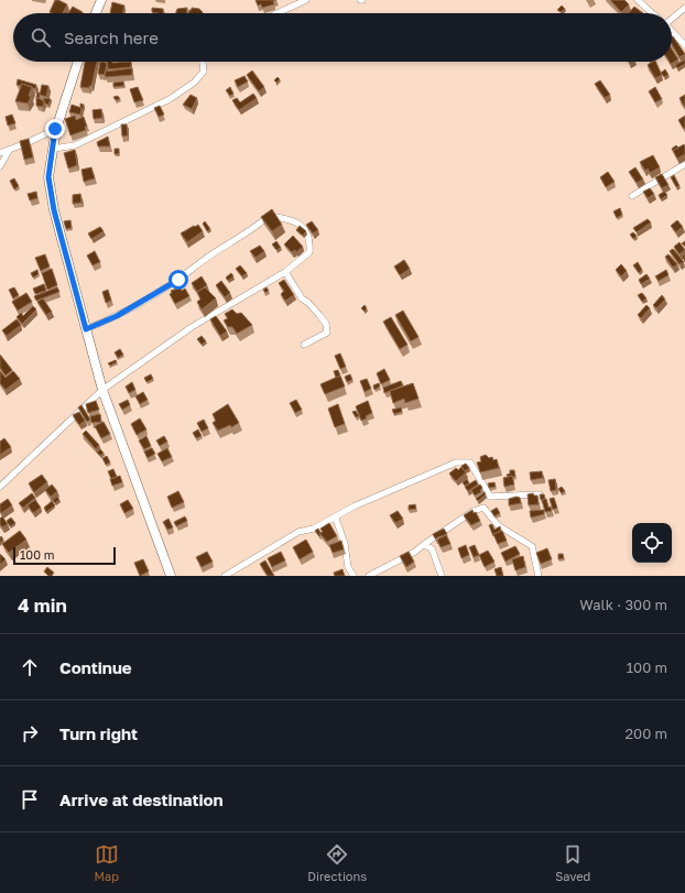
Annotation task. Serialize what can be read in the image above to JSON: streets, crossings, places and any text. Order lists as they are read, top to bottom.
{
  "scale_bar": "100 m",
  "page": {
    "search": "Search here",
    "scale": "100 m",
    "heading": ["4 min", "Walk · 300 m"],
    "list": [
      ["Continue", "100 m"],
      ["Turn right", "200 m"],
      "Arrive at destination"
    ],
    "nav": ["Map", "Directions", "Saved"]
  }
}
